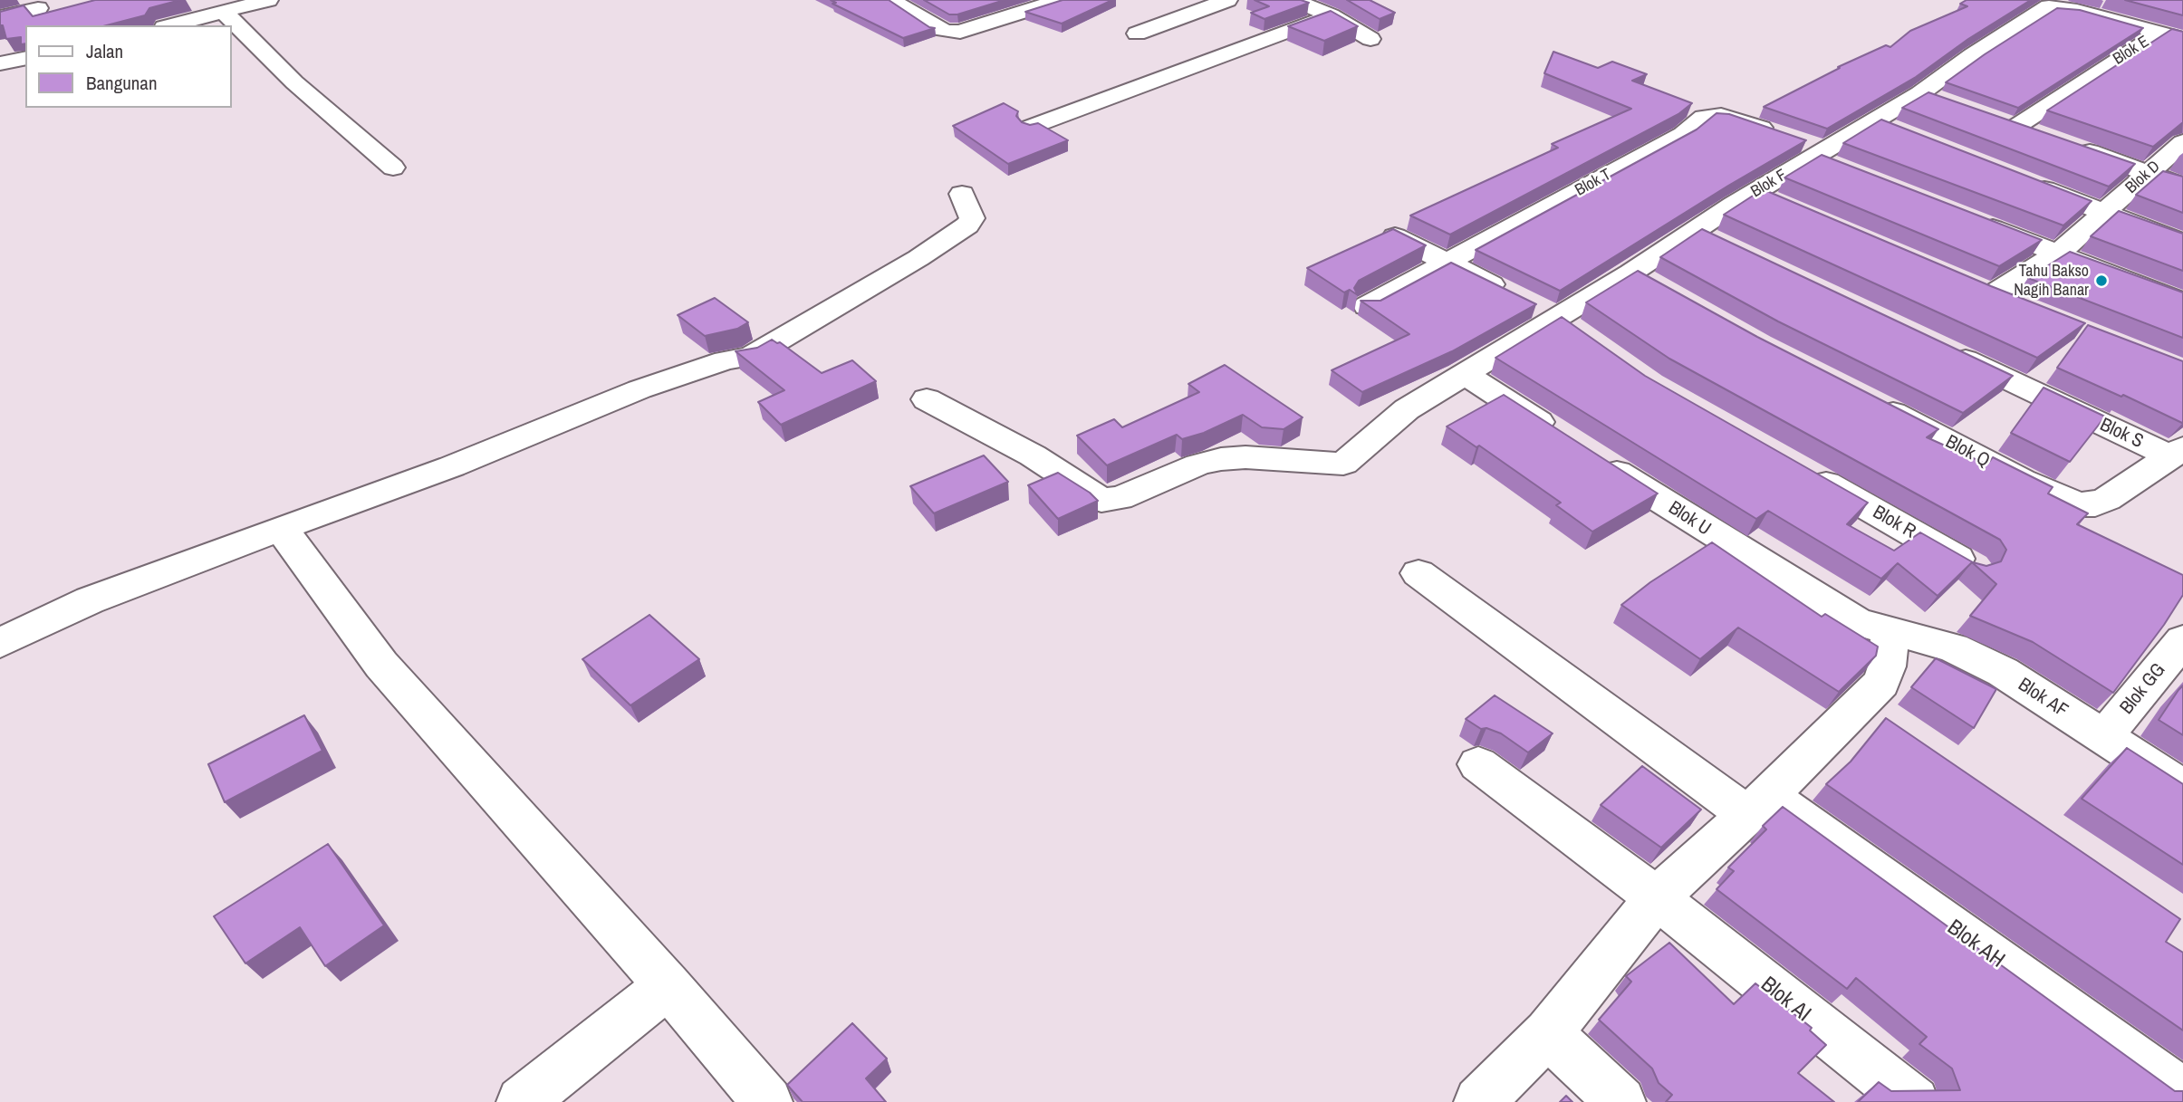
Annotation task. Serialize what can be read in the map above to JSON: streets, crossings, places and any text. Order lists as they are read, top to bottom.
{
  "streets": {
    "street": [
      "Blok E",
      "Blok D",
      "Blok T",
      "Blok F",
      "Blok S",
      "Blok Q",
      "Blok U",
      "Blok R",
      "Blok GG",
      "Blok AF",
      "Blok AH",
      "Blok AI"
    ]
  },
  "crossings": [
    ["Blok E", "Blok F"],
    ["Blok T", "Blok F"],
    ["Blok S", "Blok Q"],
    ["Blok U", "Blok AF"],
    ["Blok GG", "Blok AF"]
  ],
  "places": ["Tahu Bakso Nagih Banar"],
  "legend": ["Jalan", "Bangunan"]
}
